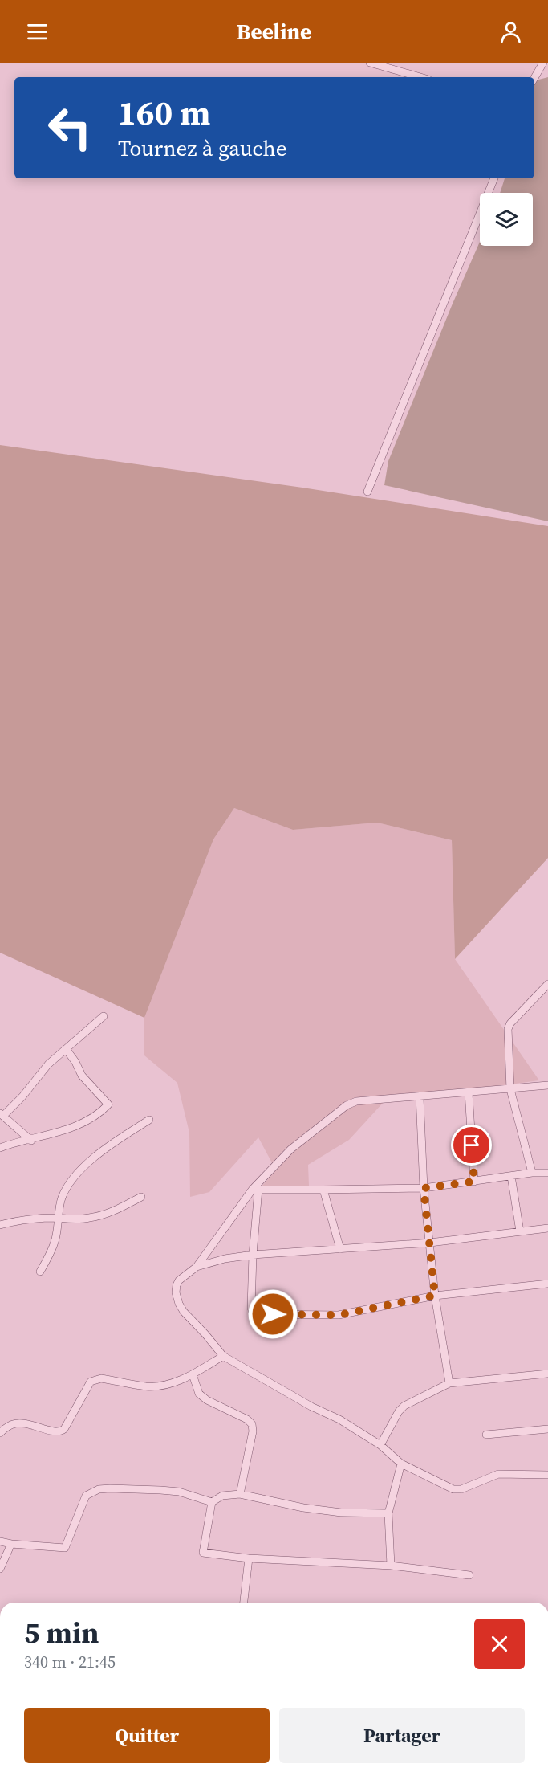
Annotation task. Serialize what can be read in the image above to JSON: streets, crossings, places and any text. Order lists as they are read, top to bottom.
{
  "page": {
    "header": "Beeline",
    "turn": ["160 m", "Tournez à gauche"],
    "heading": ["5 min", "340 m · 21:45"],
    "buttons": ["Quitter", "Partager"]
  }
}
